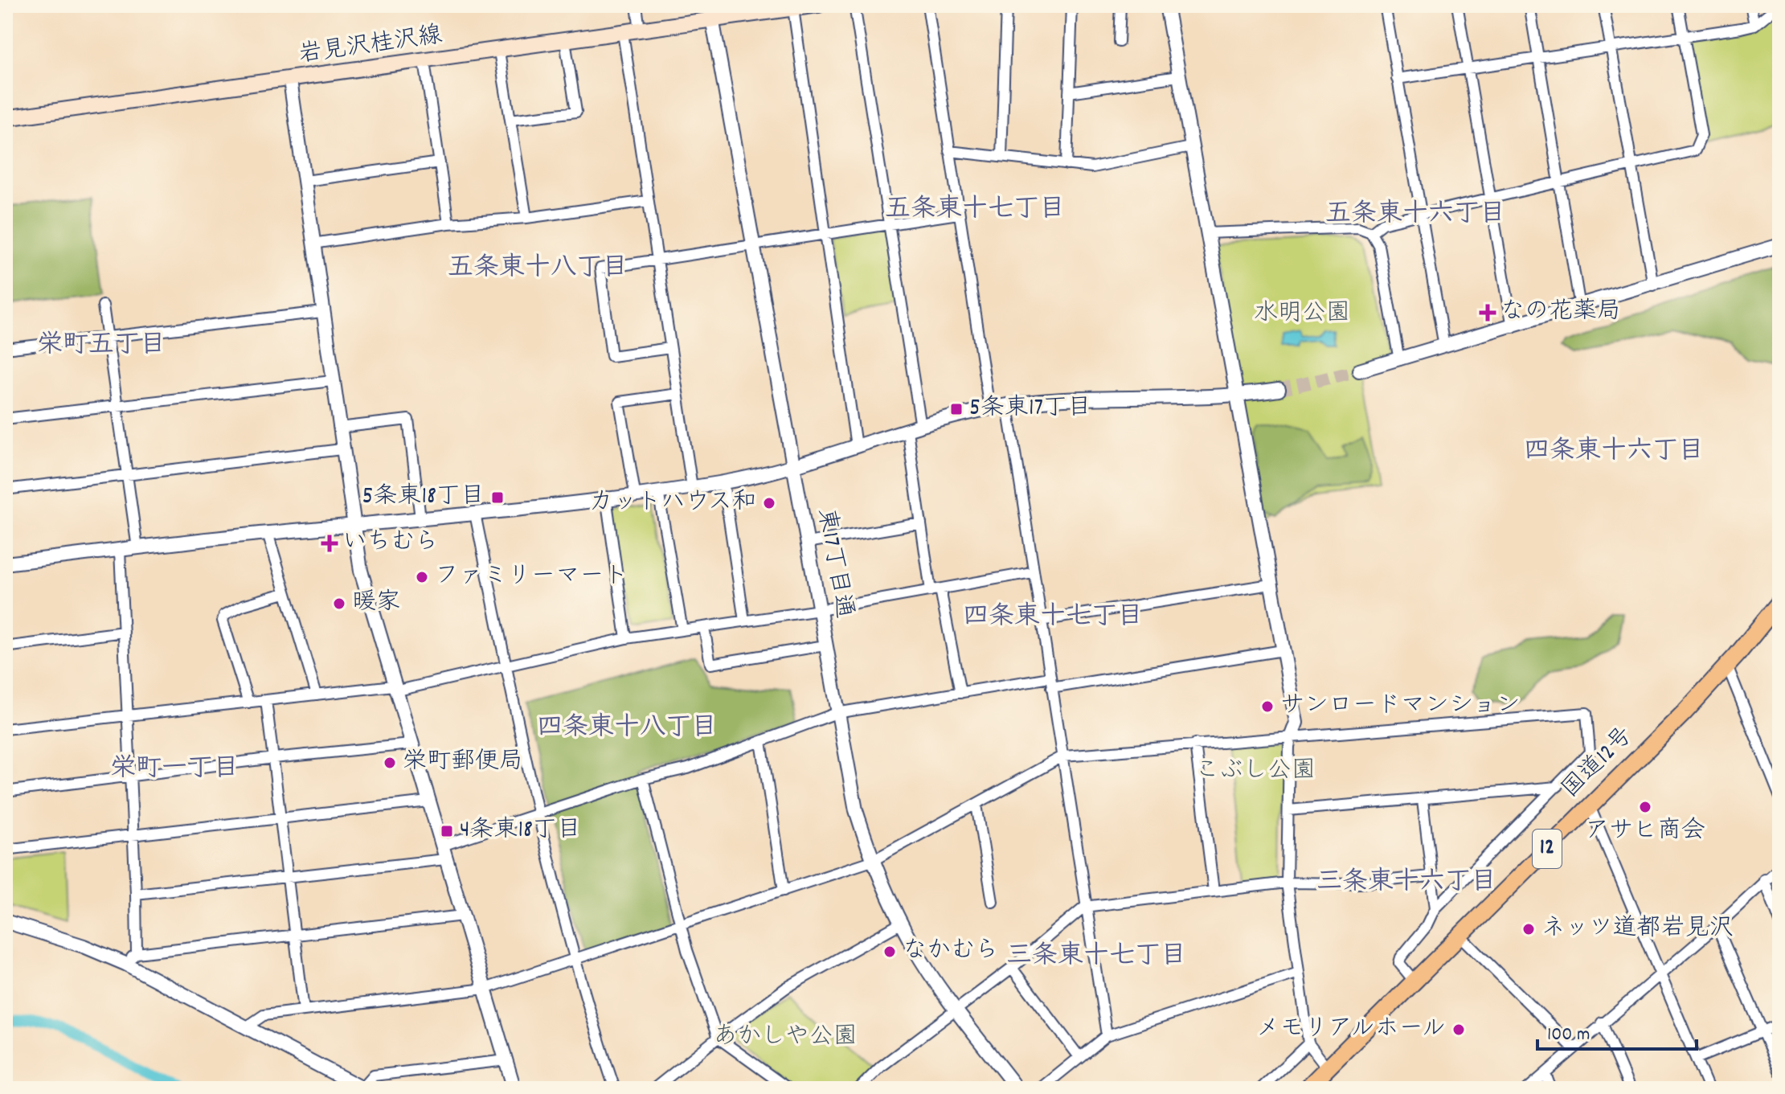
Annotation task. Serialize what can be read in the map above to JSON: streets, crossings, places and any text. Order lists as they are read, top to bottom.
{
  "streets": {
    "highway": ["国道12号", "12"],
    "main road": ["岩見沢桂沢線"],
    "street": ["東17丁目通"]
  },
  "crossings": [
    ["岩見沢桂沢線", "東17丁目通"]
  ],
  "districts": [
    "五条東十七丁目",
    "五条東十六丁目",
    "五条東十八丁目",
    "栄町五丁目",
    "四条東十六丁目",
    "四条東十七丁目",
    "四条東十八丁目",
    "栄町一丁目",
    "三条東十六丁目",
    "三条東十七丁目"
  ],
  "parks": ["水明公園", "こぶし公園", "あかしや公園"],
  "places": {
    "health": ["なの花薬局", "いちむら"],
    "transit": ["5条東17丁目", "5条東18丁目", "4条東18丁目"],
    "other": [
      "カットハウス和",
      "ファミリーマート",
      "暖家",
      "サンロードマンション",
      "栄町郵便局",
      "アサヒ商会",
      "ネッツ道都岩見沢",
      "なかむら",
      "メモリアルホール"
    ]
  },
  "scale_bar": "100 m"
}
